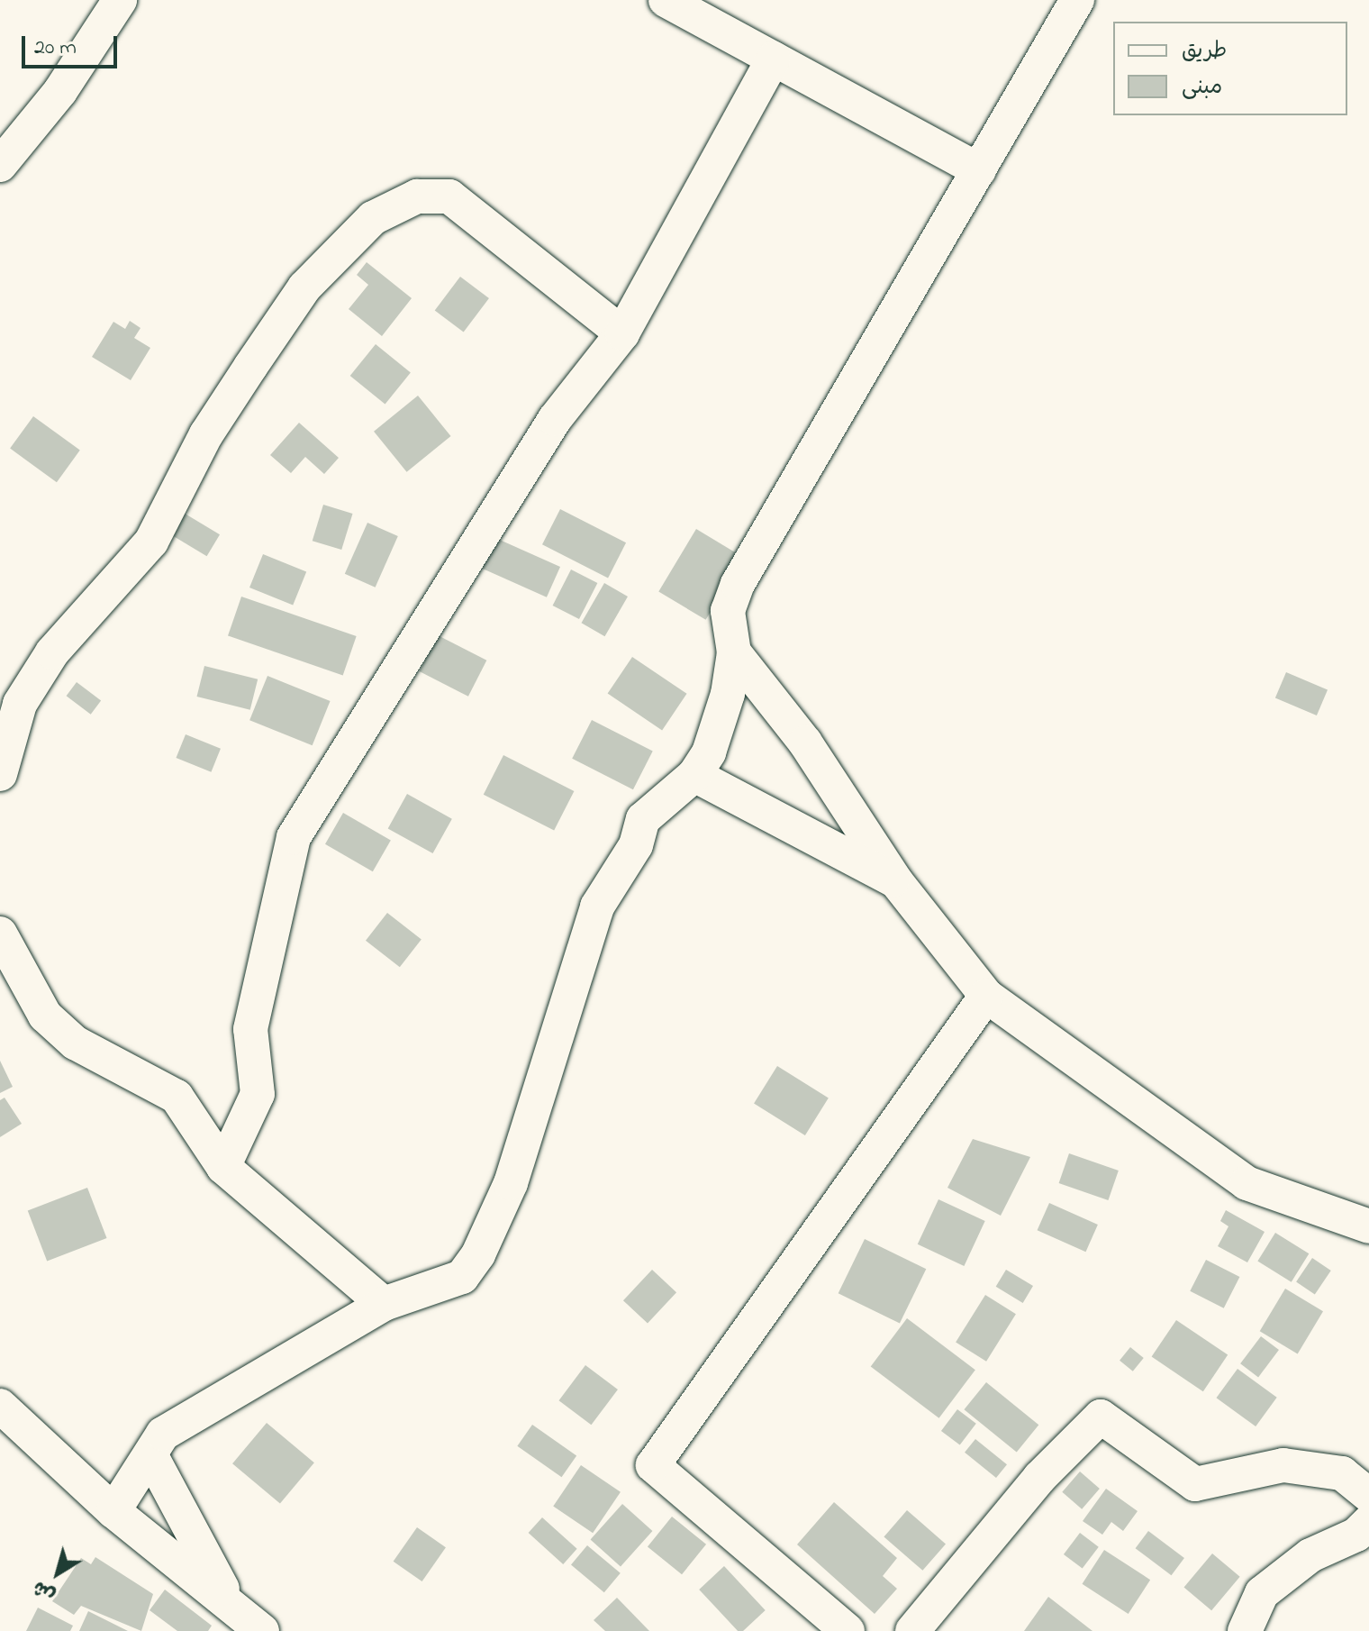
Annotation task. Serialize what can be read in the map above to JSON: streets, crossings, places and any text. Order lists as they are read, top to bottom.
{
  "legend": ["طريق", "مبنى"],
  "scale_bar": "20 m",
  "north": "bottom left"
}
